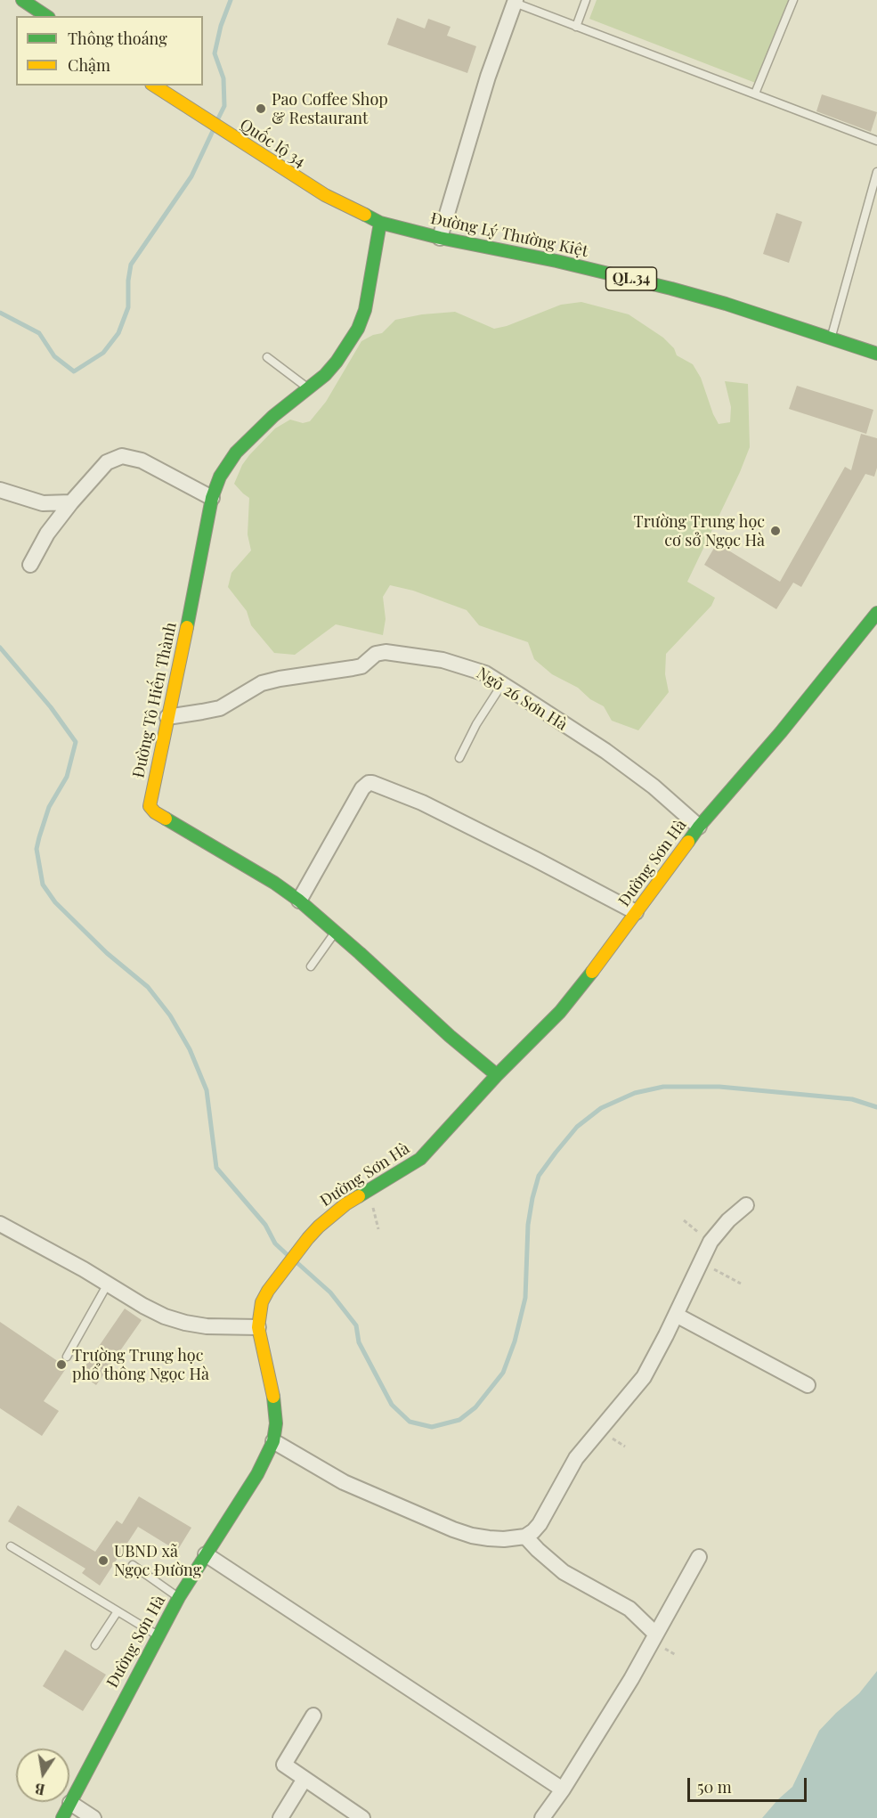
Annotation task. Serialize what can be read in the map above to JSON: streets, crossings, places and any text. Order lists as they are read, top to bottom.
{
  "streets": {
    "main road": [
      "Quốc lộ 34",
      "Đường Lý Thường Kiệt",
      "QL.34",
      "Đường Tô Hiến Thành",
      "Đường Sơn Hà"
    ],
    "street": ["Ngõ 26 Sơn Hà"]
  },
  "crossings": [
    ["Quốc lộ 34", "Đường Lý Thường Kiệt"],
    ["Quốc lộ 34", "Đường Tô Hiến Thành"],
    ["Đường Lý Thường Kiệt", "Đường Tô Hiến Thành"],
    ["Ngõ 26 Sơn Hà", "Đường Tô Hiến Thành"],
    ["Ngõ 26 Sơn Hà", "Đường Sơn Hà"],
    ["Đường Tô Hiến Thành", "Đường Sơn Hà"]
  ],
  "places": [
    "Pao Coffee Shop & Restaurant",
    "Trường Trung học cơ sở Ngọc Hà",
    "Trường Trung học phổ thông Ngọc Hà",
    "UBND xã Ngọc Đường"
  ],
  "legend": ["Thông thoáng", "Chậm"],
  "scale_bar": "50 m",
  "north": "bottom"
}
